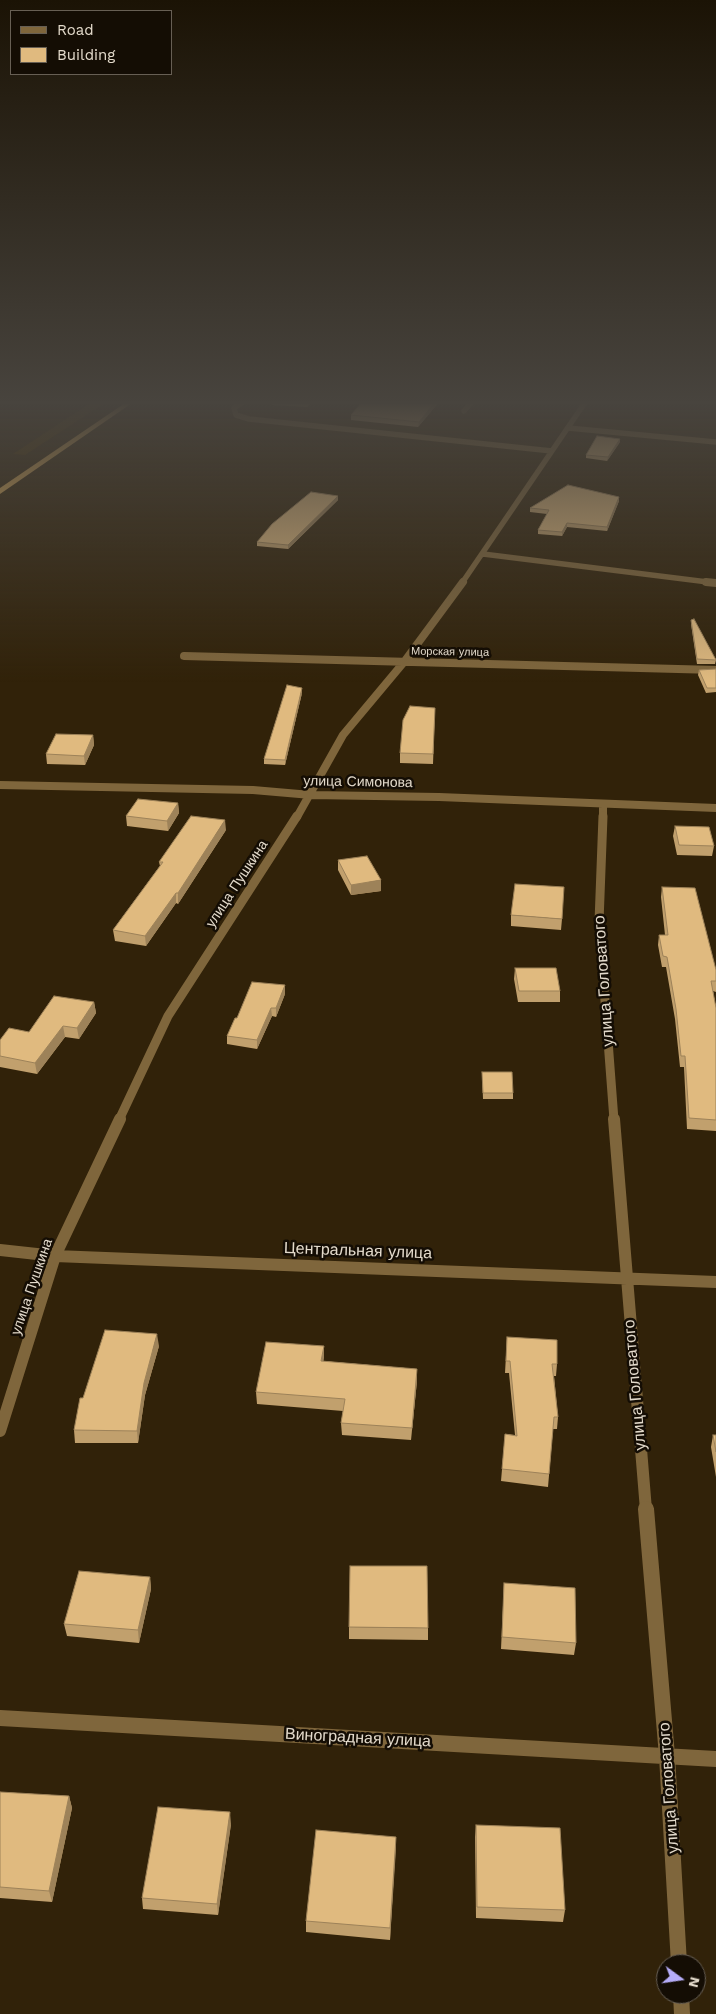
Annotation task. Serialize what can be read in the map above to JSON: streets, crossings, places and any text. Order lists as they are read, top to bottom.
{
  "streets": {
    "street": [
      "Морская улица",
      "улица Симонова",
      "улица Пушкина",
      "улица Головатого",
      "Центральная улица",
      "Виноградная улица"
    ]
  },
  "crossings": [
    ["Морская улица", "улица Пушкина"],
    ["улица Симонова", "улица Пушкина"],
    ["улица Симонова", "улица Головатого"],
    ["улица Пушкина", "Центральная улица"],
    ["улица Головатого", "Центральная улица"],
    ["улица Головатого", "Виноградная улица"]
  ],
  "legend": ["Road", "Building"],
  "north": "right"
}
